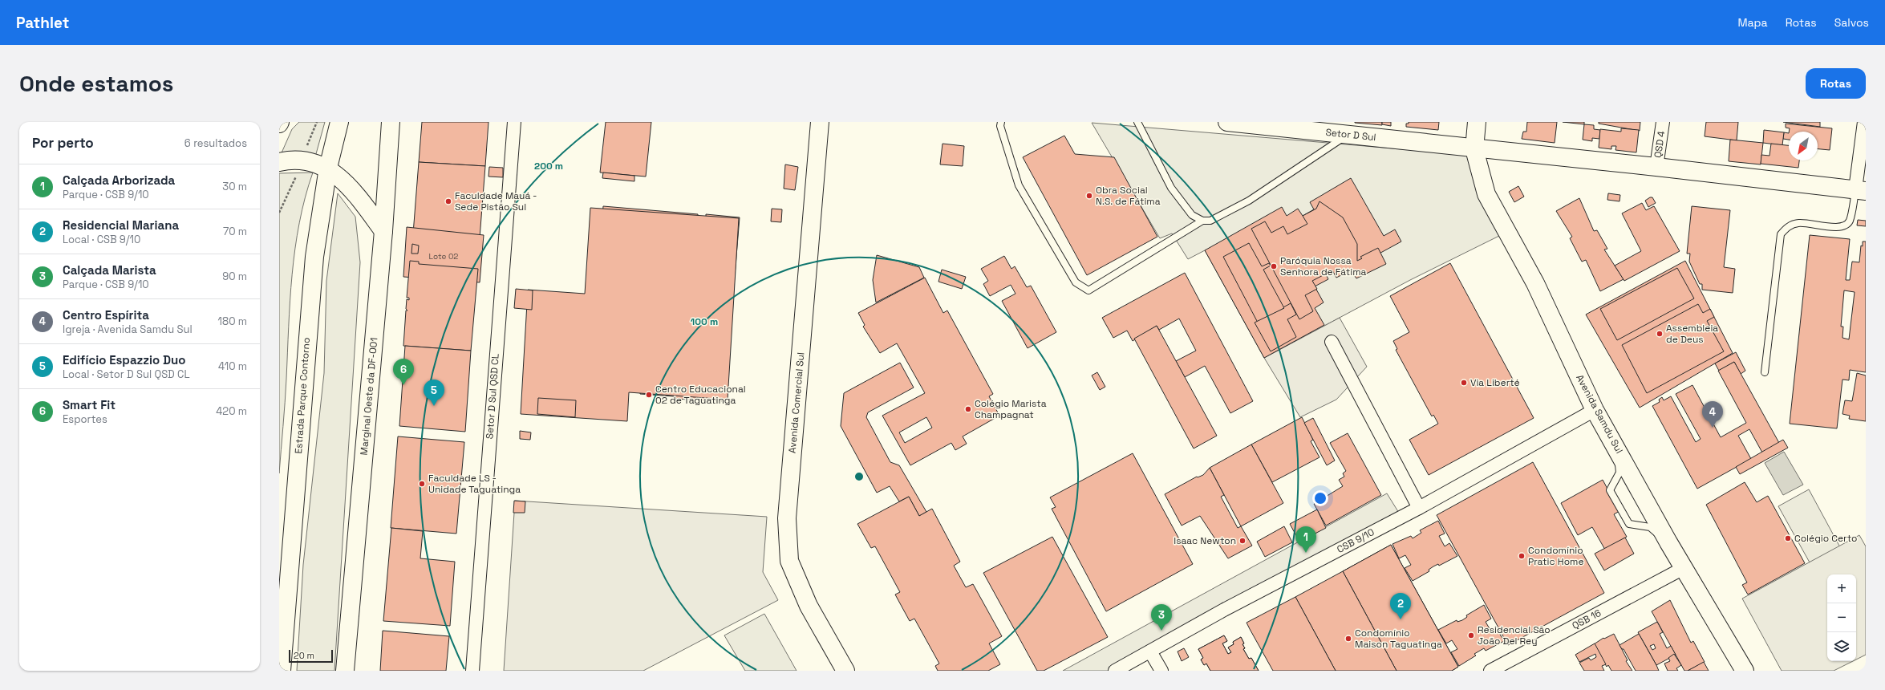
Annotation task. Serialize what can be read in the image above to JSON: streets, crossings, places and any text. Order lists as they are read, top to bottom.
{
  "streets": {
    "main road": [
      "Setor D Sul",
      "Estrada Parque Contorno",
      "Marginal Oeste da DF-001",
      "Avenida Comercial Sul",
      "Avenida Samdu Sul"
    ],
    "street": [
      "QSD 4",
      "Setor D Sul QSD CL",
      "CSB 9/10",
      "QSB 16"
    ]
  },
  "crossings": [
    ["Setor D Sul", "QSD 4"],
    ["Setor D Sul", "Avenida Samdu Sul"],
    ["Avenida Samdu Sul", "CSB 9/10"],
    ["Avenida Samdu Sul", "QSB 16"]
  ],
  "places": [
    "Obra Social N.S. de Fátima",
    "Faculdade Mauá - Sede Pistão Sul",
    "Paróquia Nossa Senhora de Fátima",
    "Assembleia de Deus",
    "Via Liberté",
    "Centro Educacional 02 de Taguatinga",
    "Colégio Marista Champagnat",
    "Faculdade LS - Unidade Taguatinga",
    "Colégio Certo",
    "Isaac Newton",
    "Condomínio Pratic Home",
    "Residencial São João Del Rey",
    "Condomínio Maison Taguatinga"
  ],
  "house_numbers": ["Lote 02"],
  "scale_bar": "20 m",
  "north": "bottom left",
  "page": {
    "header": "Pathlet",
    "nav": ["Mapa", "Rotas", "Salvos"],
    "buttons": "Rotas",
    "title": "Onde estamos",
    "heading": ["Por perto", "6 resultados"],
    "list": [
      {
        "mark": "1",
        "name": "Calçada Arborizada",
        "note": "Parque · CSB 9/10",
        "value": "30 m"
      },
      {
        "mark": "2",
        "name": "Residencial Mariana",
        "note": "Local · CSB 9/10",
        "value": "70 m"
      },
      {
        "mark": "3",
        "name": "Calçada Marista",
        "note": "Parque · CSB 9/10",
        "value": "90 m"
      },
      {
        "mark": "4",
        "name": "Centro Espírita",
        "note": "Igreja · Avenida Samdu Sul",
        "value": "180 m"
      },
      {
        "mark": "5",
        "name": "Edifício Espazzio Duo",
        "note": "Local · Setor D Sul QSD CL",
        "value": "410 m"
      },
      {
        "mark": "6",
        "name": "Smart Fit",
        "note": "Esportes",
        "value": "420 m"
      }
    ],
    "pins": [
      "6",
      "5",
      "4",
      "1",
      "2",
      "3"
    ],
    "map_buttons": ["+", "−"],
    "scale": "20 m"
  },
  "rings": ["200 m", "100 m"]
}
